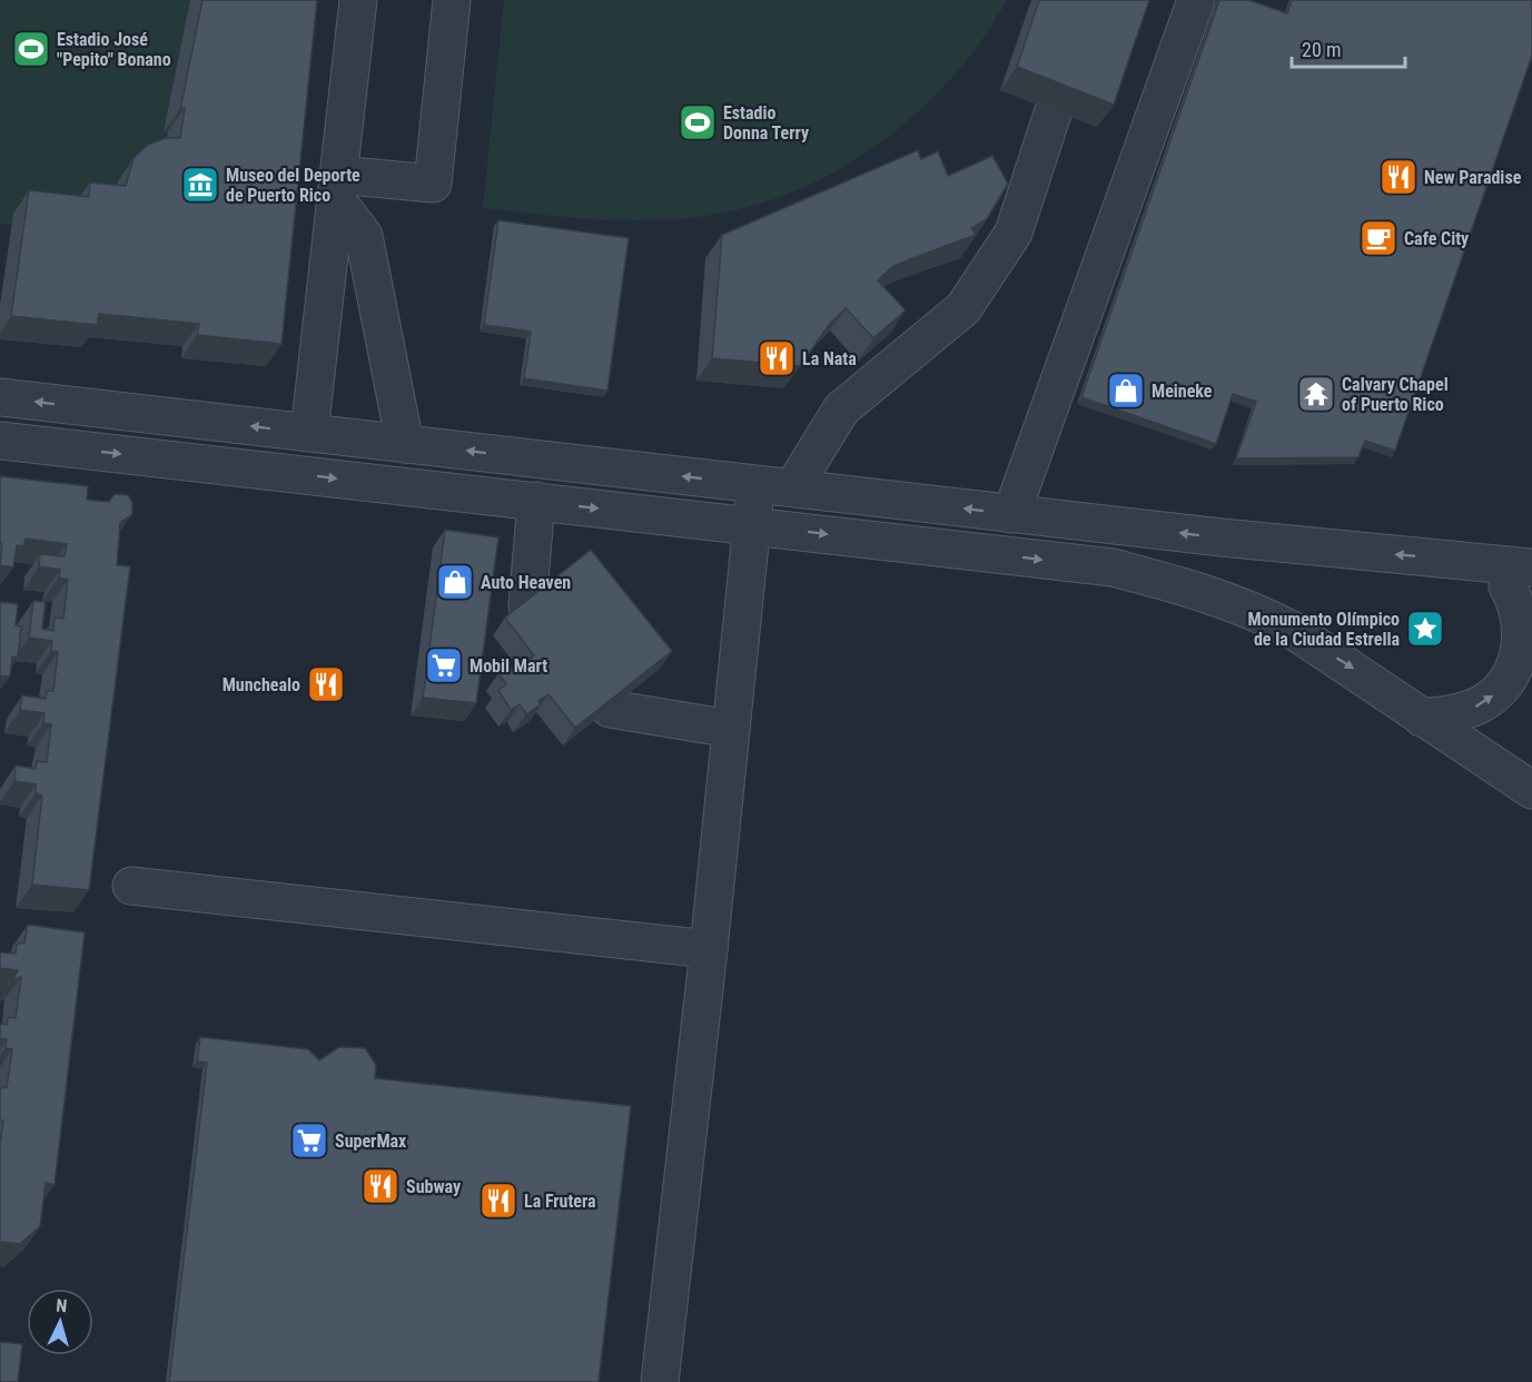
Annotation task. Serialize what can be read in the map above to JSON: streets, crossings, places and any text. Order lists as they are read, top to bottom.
{
  "places": {
    "sports": ["Estadio José \"Pepito\" Bonano", "Estadio Donna Terry"],
    "restaurant": [
      "New Paradise",
      "La Nata",
      "Munchealo",
      "Subway",
      "La Frutera"
    ],
    "museum": ["Museo del Deporte de Puerto Rico"],
    "cafe": ["Cafe City"],
    "shop": ["Meineke", "Auto Heaven"],
    "temple": ["Calvary Chapel of Puerto Rico"],
    "place": ["Monumento Olímpico de la Ciudad Estrella"],
    "supermarket": ["Mobil Mart", "SuperMax"]
  },
  "scale_bar": "20 m",
  "north": "top"
}
